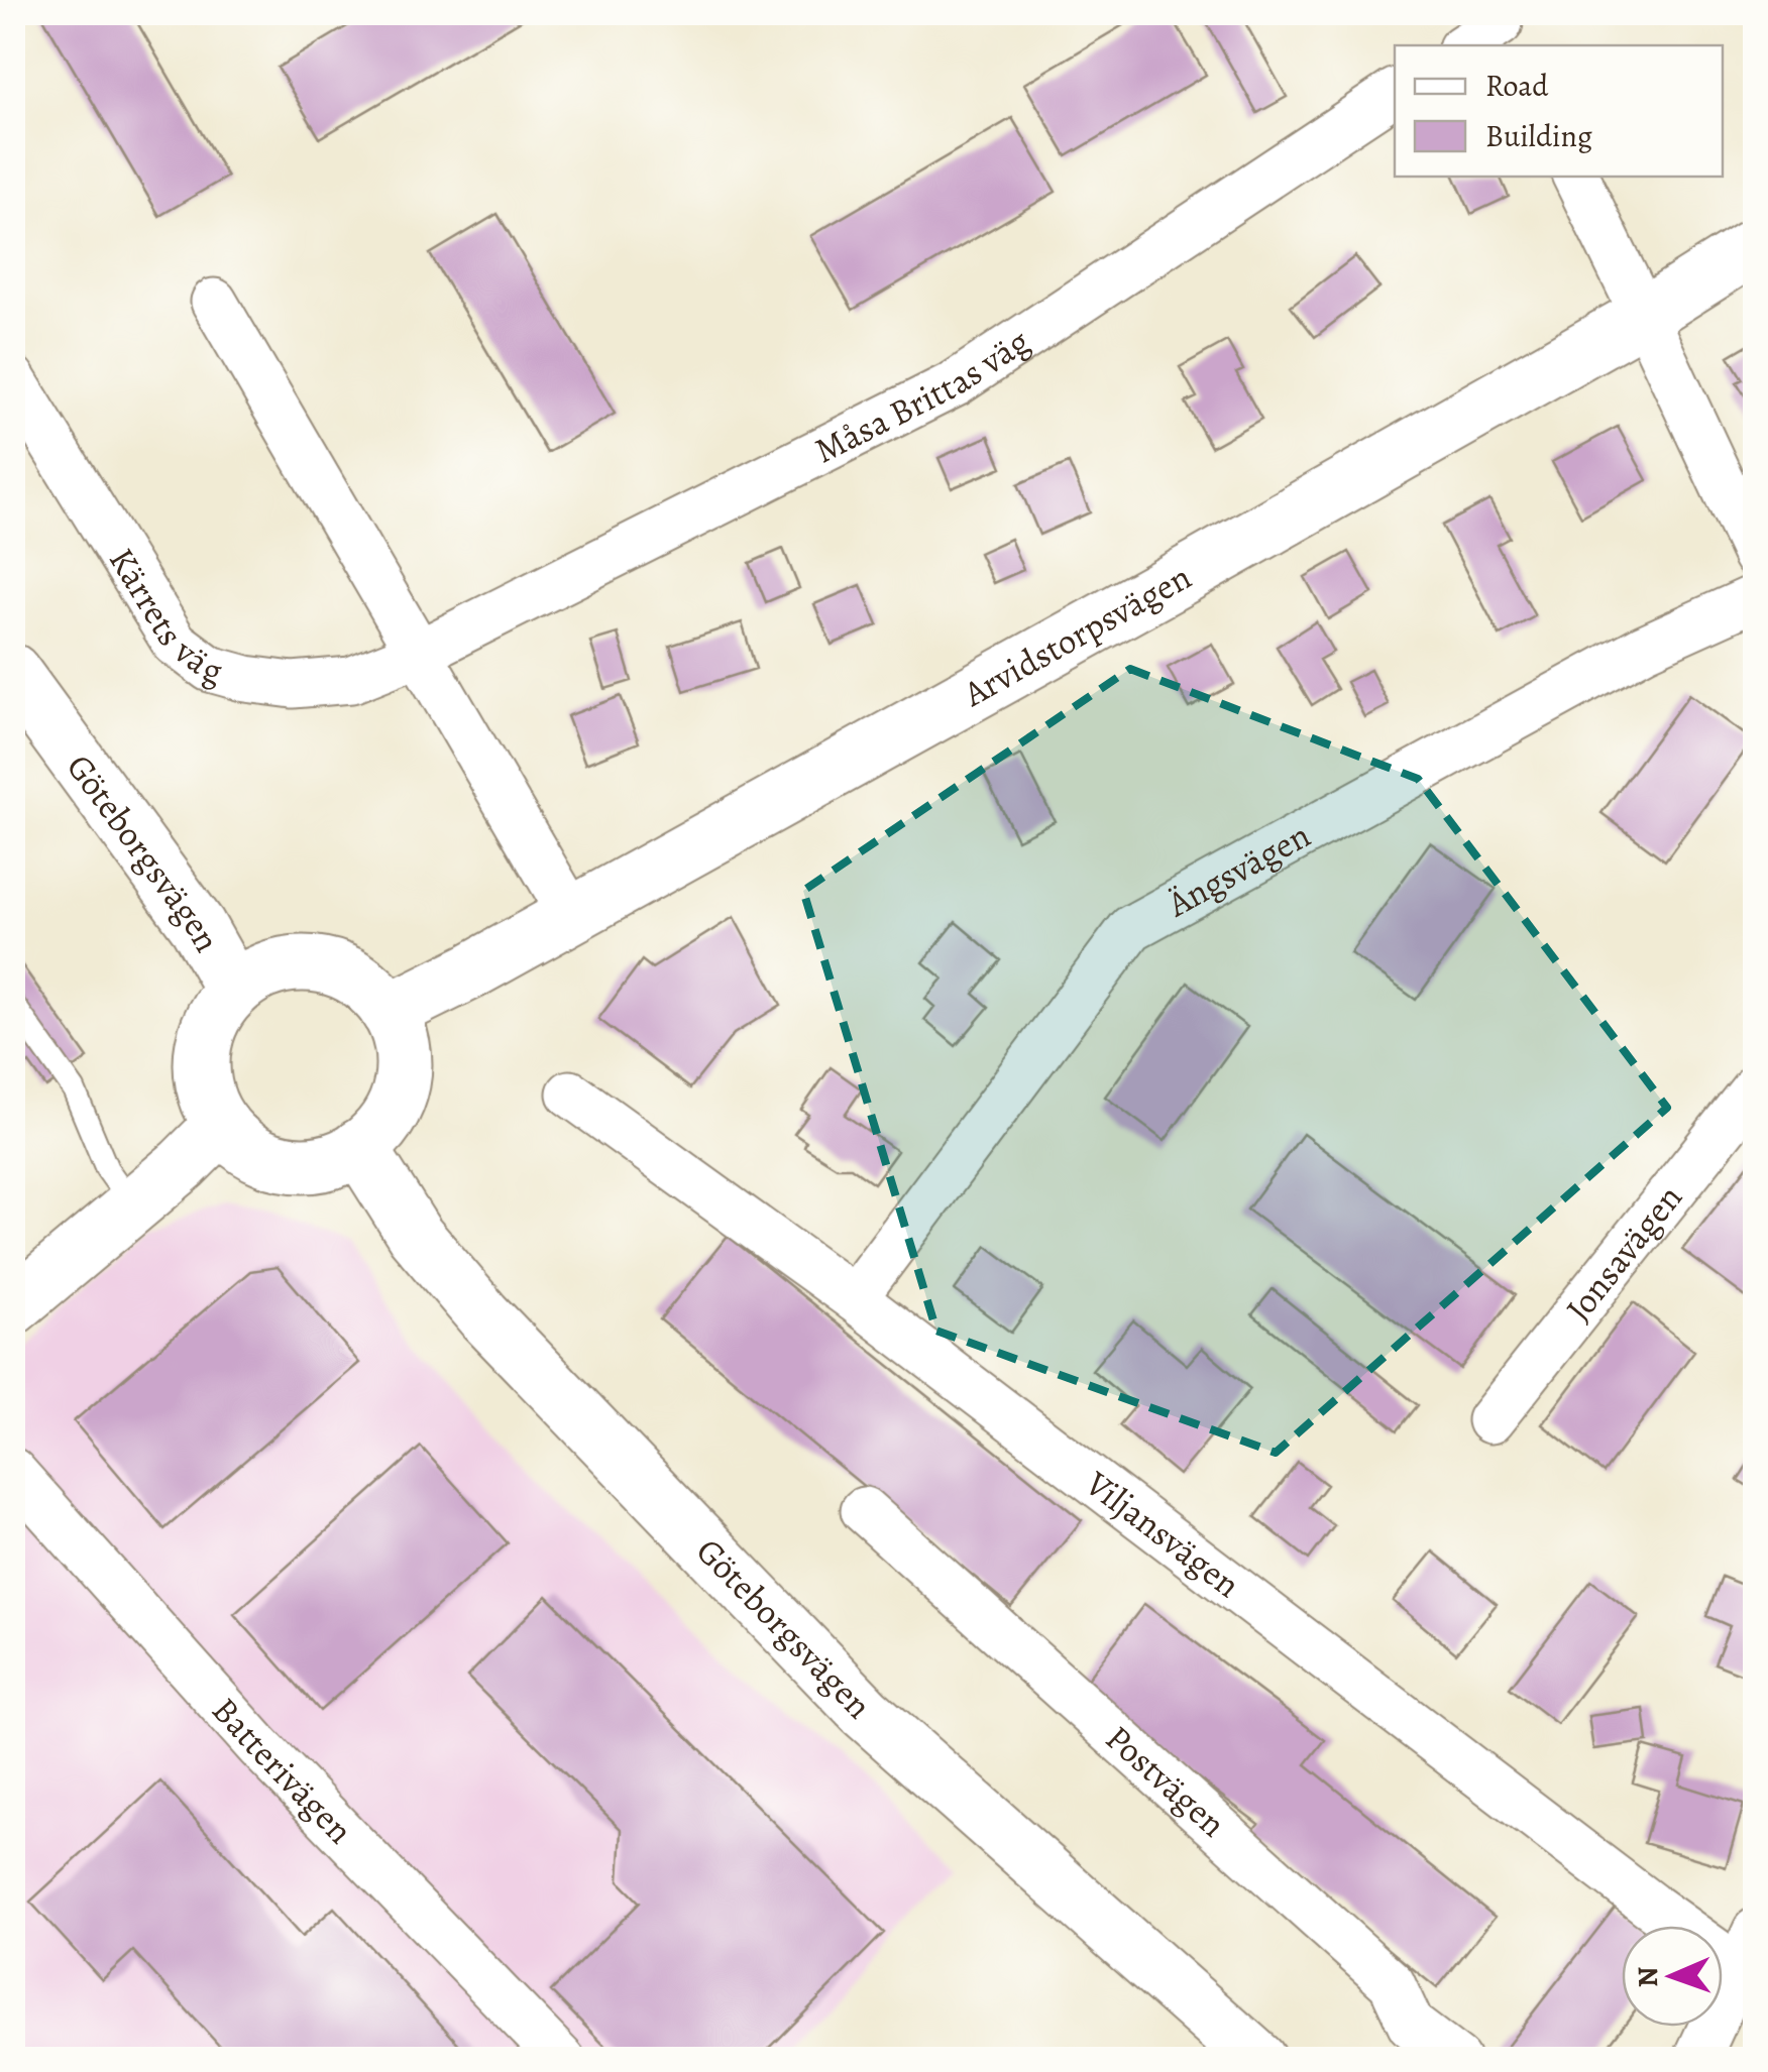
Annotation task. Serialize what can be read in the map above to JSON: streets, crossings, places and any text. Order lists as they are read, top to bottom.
{
  "streets": {
    "main road": ["Arvidstorpsvägen", "Göteborgsvägen"],
    "street": [
      "Måsa Brittas väg",
      "Kärrets väg",
      "Ängsvägen",
      "Jonsavägen",
      "Viljansvägen",
      "Batterivägen",
      "Postvägen"
    ]
  },
  "crossings": [
    ["Måsa Brittas väg", "Kärrets väg"],
    ["Arvidstorpsvägen", "Göteborgsvägen"],
    ["Ängsvägen", "Viljansvägen"]
  ],
  "legend": ["Road", "Building"],
  "north": "left"
}
